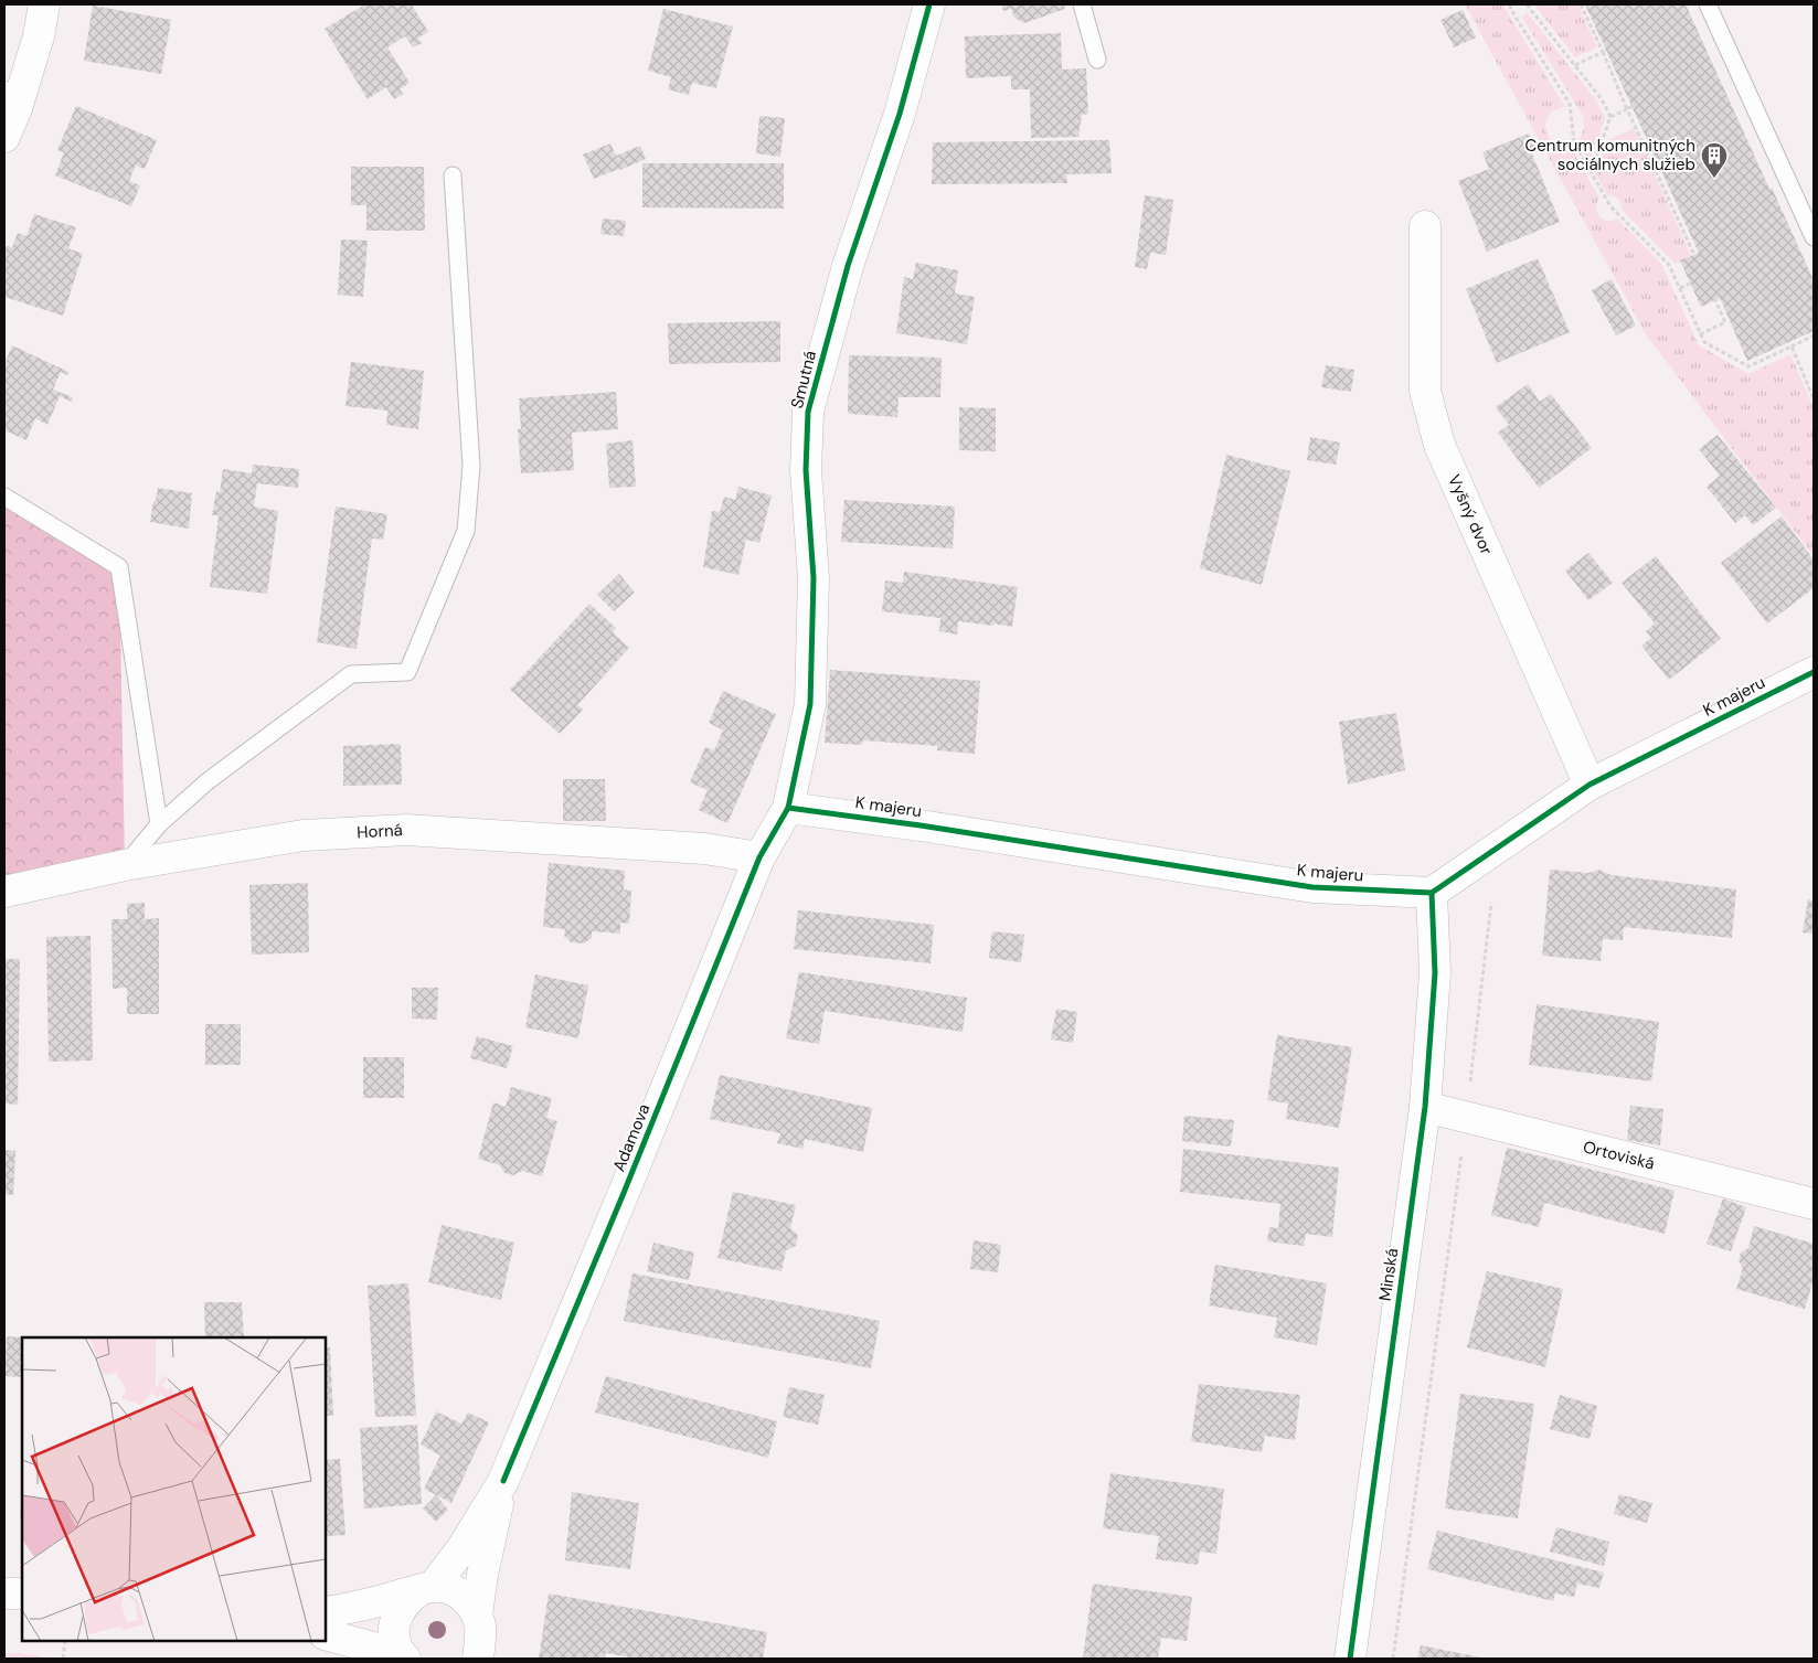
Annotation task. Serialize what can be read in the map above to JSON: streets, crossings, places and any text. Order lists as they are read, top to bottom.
{
  "streets": {
    "street": [
      "Smutná",
      "Vyšný dvor",
      "K majeru",
      "Horná",
      "Adamova",
      "Ortoviská",
      "Minská"
    ]
  },
  "crossings": [
    ["Smutná", "K majeru"],
    ["Smutná", "Adamova"],
    ["Vyšný dvor", "K majeru"],
    ["K majeru", "Adamova"],
    ["K majeru", "Minská"],
    ["Horná", "Adamova"],
    ["Ortoviská", "Minská"]
  ],
  "places": {
    "building": ["Centrum komunitných sociálnych služieb"]
  }
}
